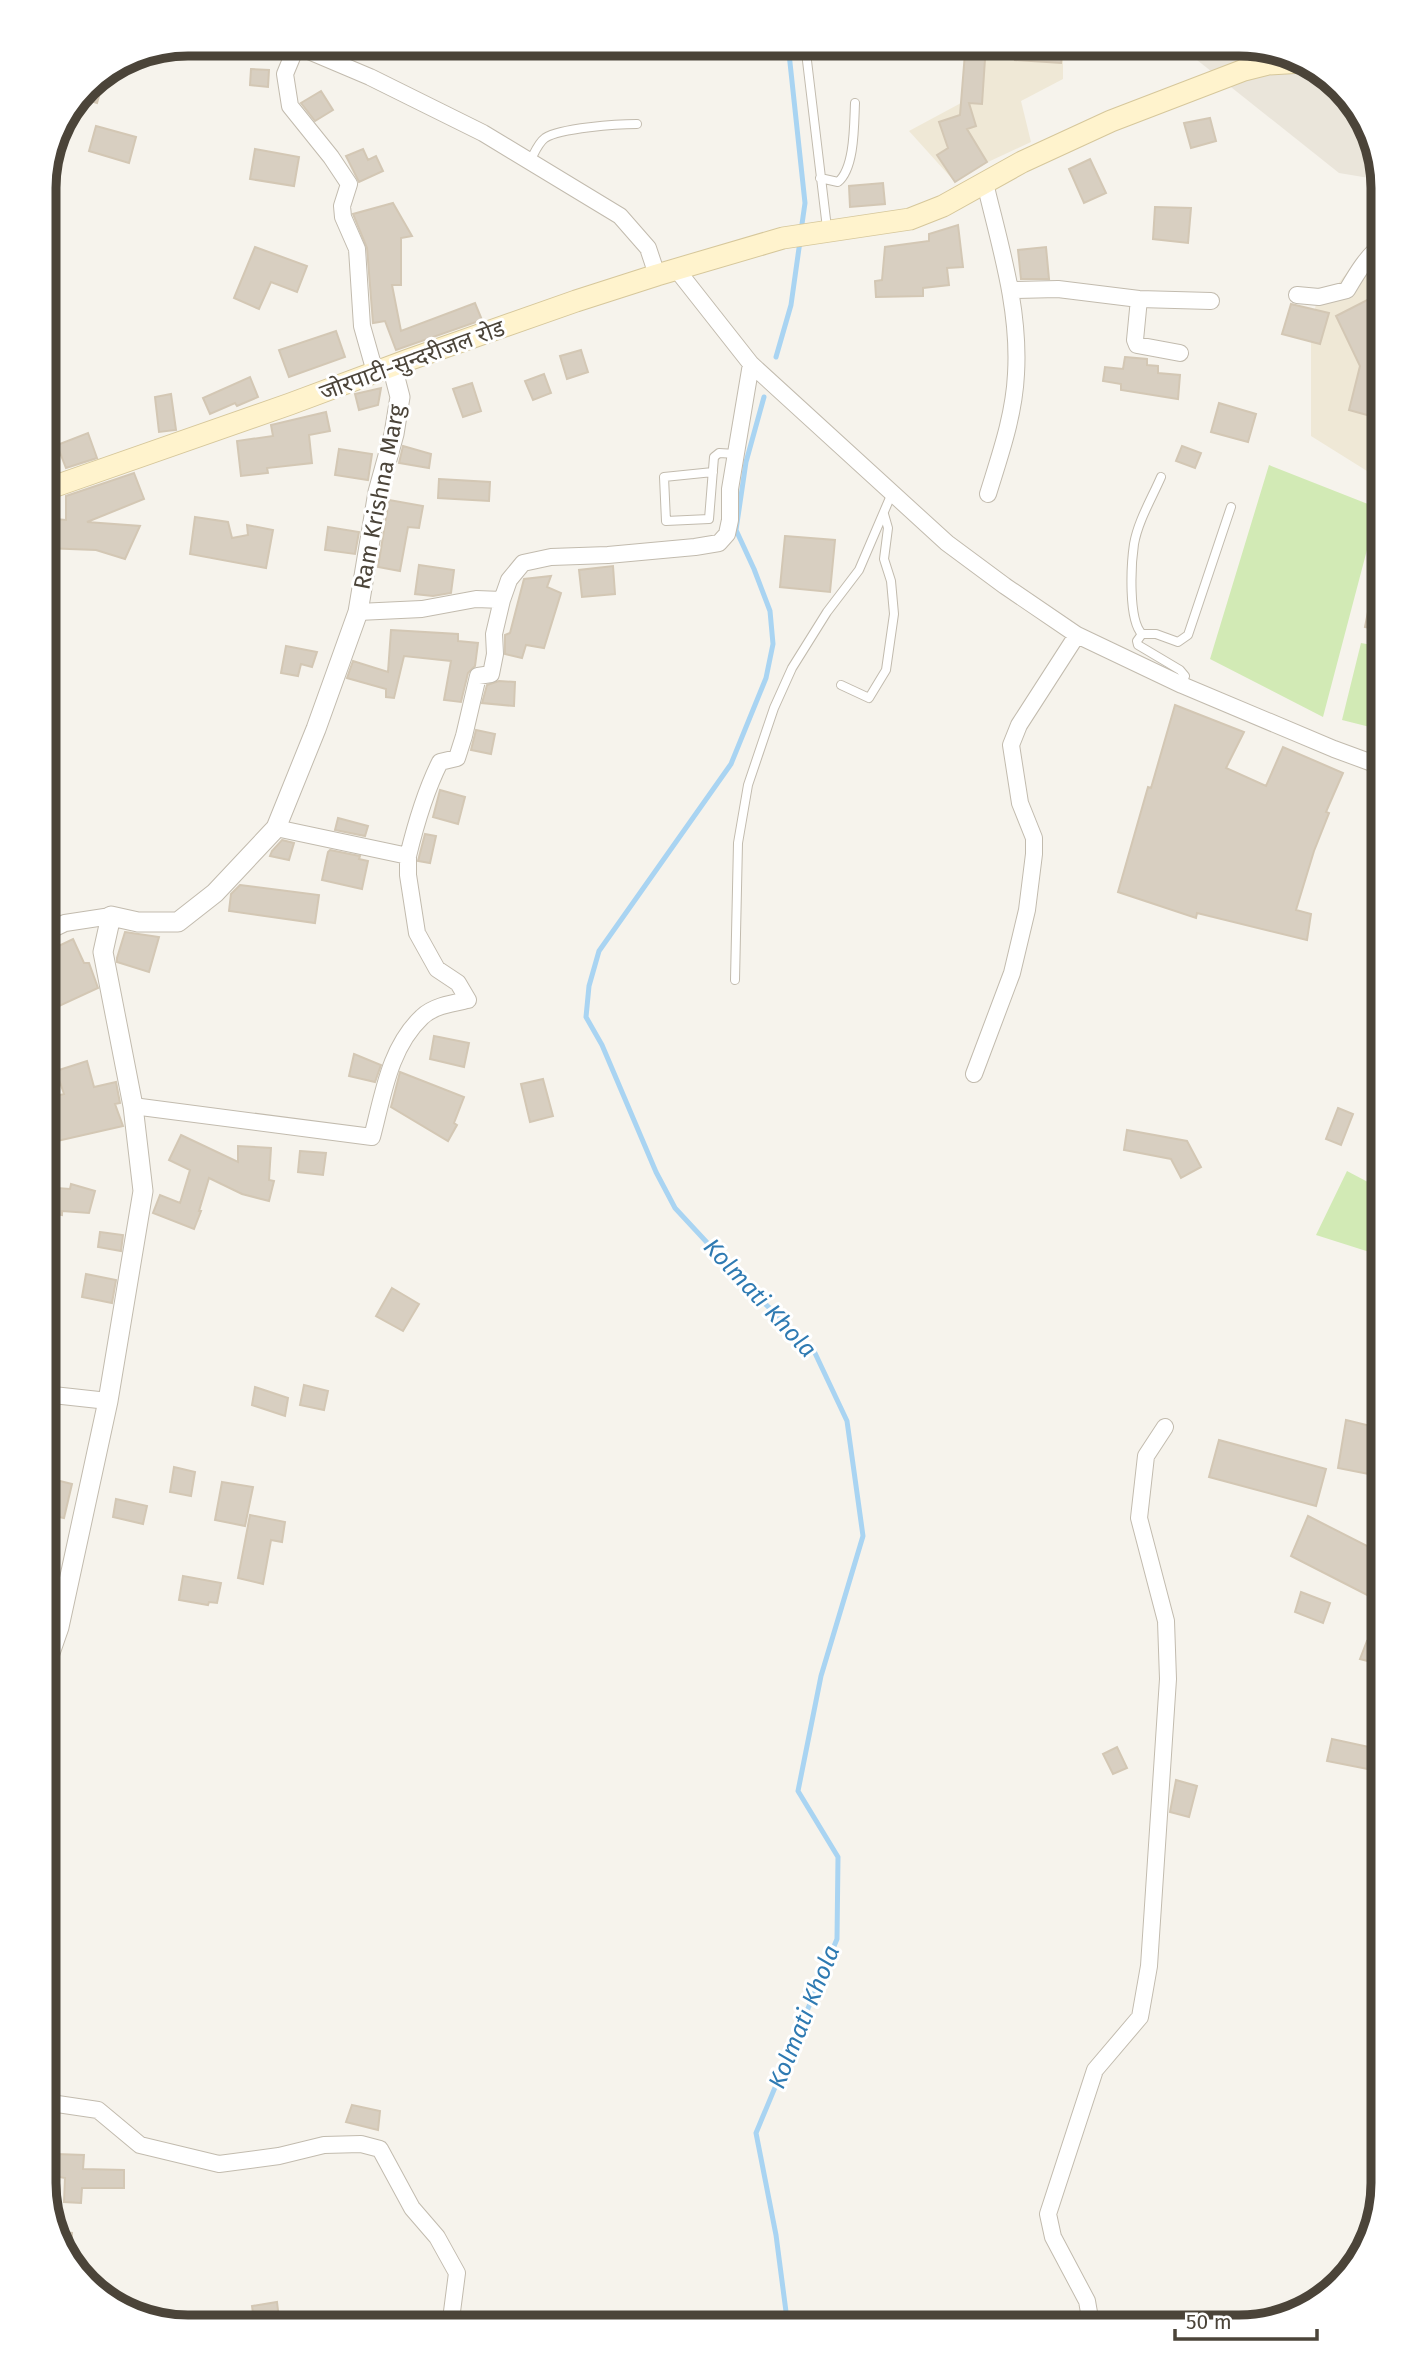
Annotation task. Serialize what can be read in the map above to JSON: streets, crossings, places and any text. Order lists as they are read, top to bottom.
{
  "streets": {
    "main road": ["जोरपाटी-सुन्दरीजल रोड"],
    "street": ["Ram Krishna Marg"]
  },
  "crossings": [
    ["जोरपाटी-सुन्दरीजल रोड", "Ram Krishna Marg"]
  ],
  "water": ["Kolmati Khola"],
  "scale_bar": "50 m"
}
